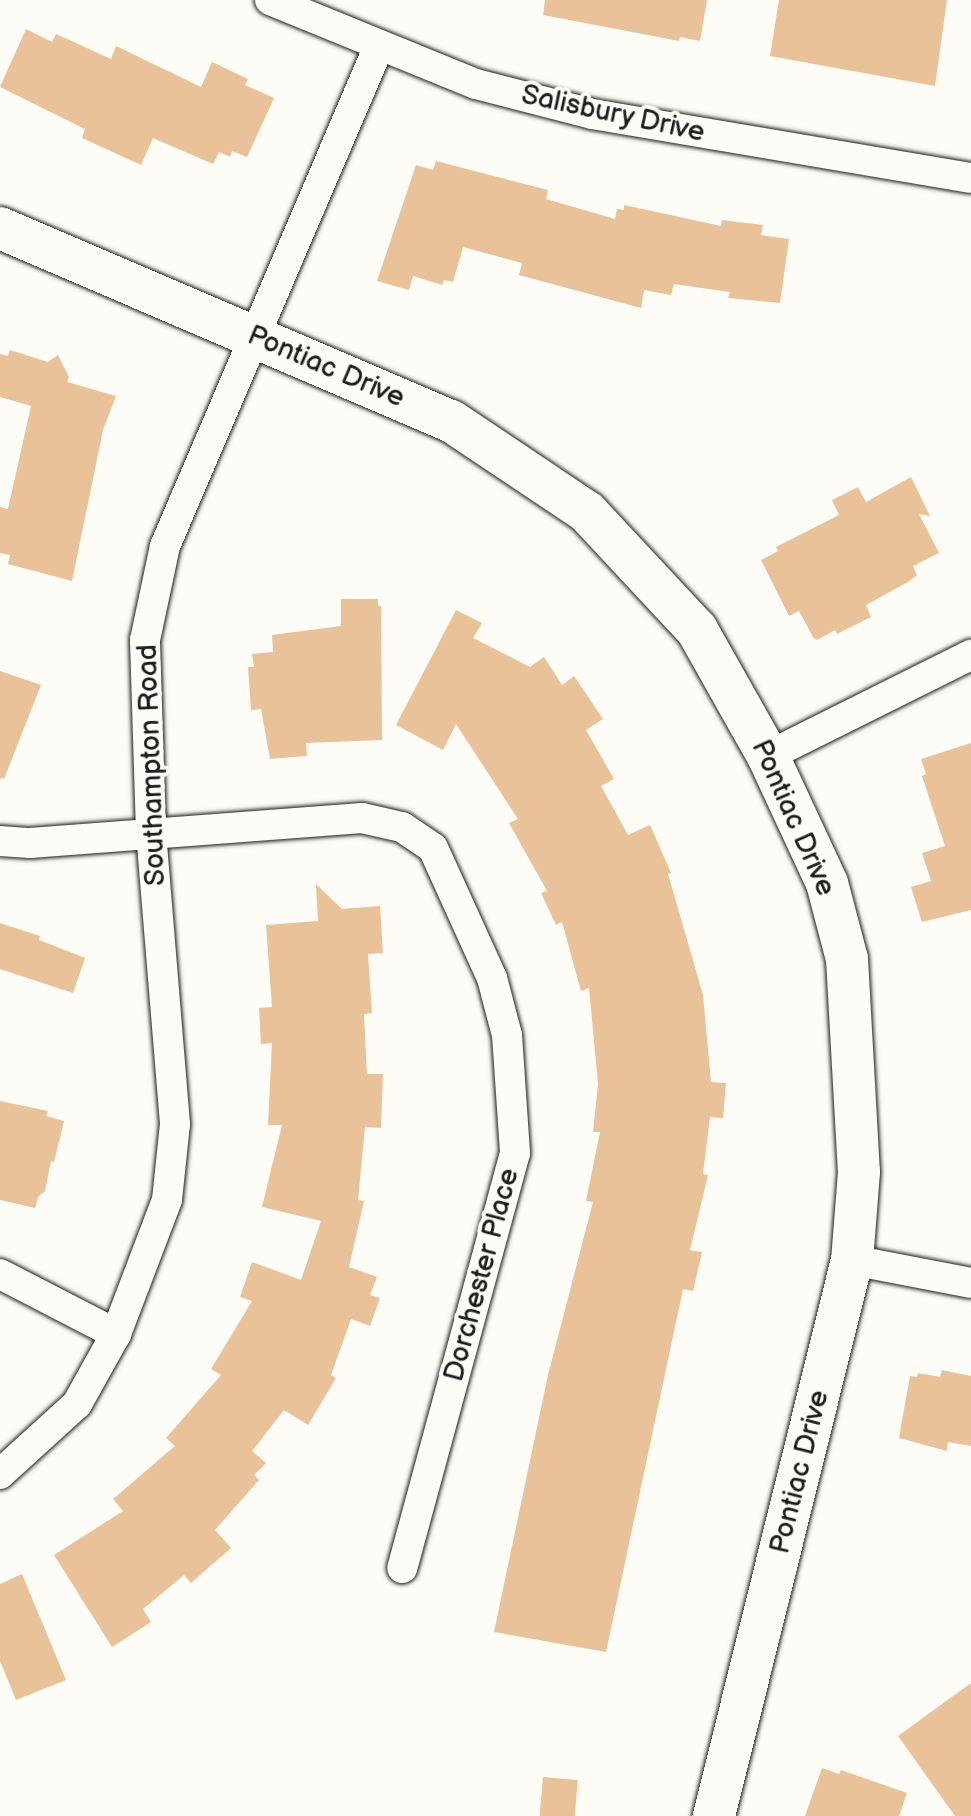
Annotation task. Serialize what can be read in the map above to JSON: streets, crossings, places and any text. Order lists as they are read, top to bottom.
{
  "streets": {
    "main road": ["Pontiac Drive"],
    "street": ["Salisbury Drive", "Southampton Road", "Dorchester Place"]
  },
  "crossings": [
    ["Salisbury Drive", "Southampton Road"],
    ["Pontiac Drive", "Southampton Road"],
    ["Southampton Road", "Dorchester Place"]
  ]
}
